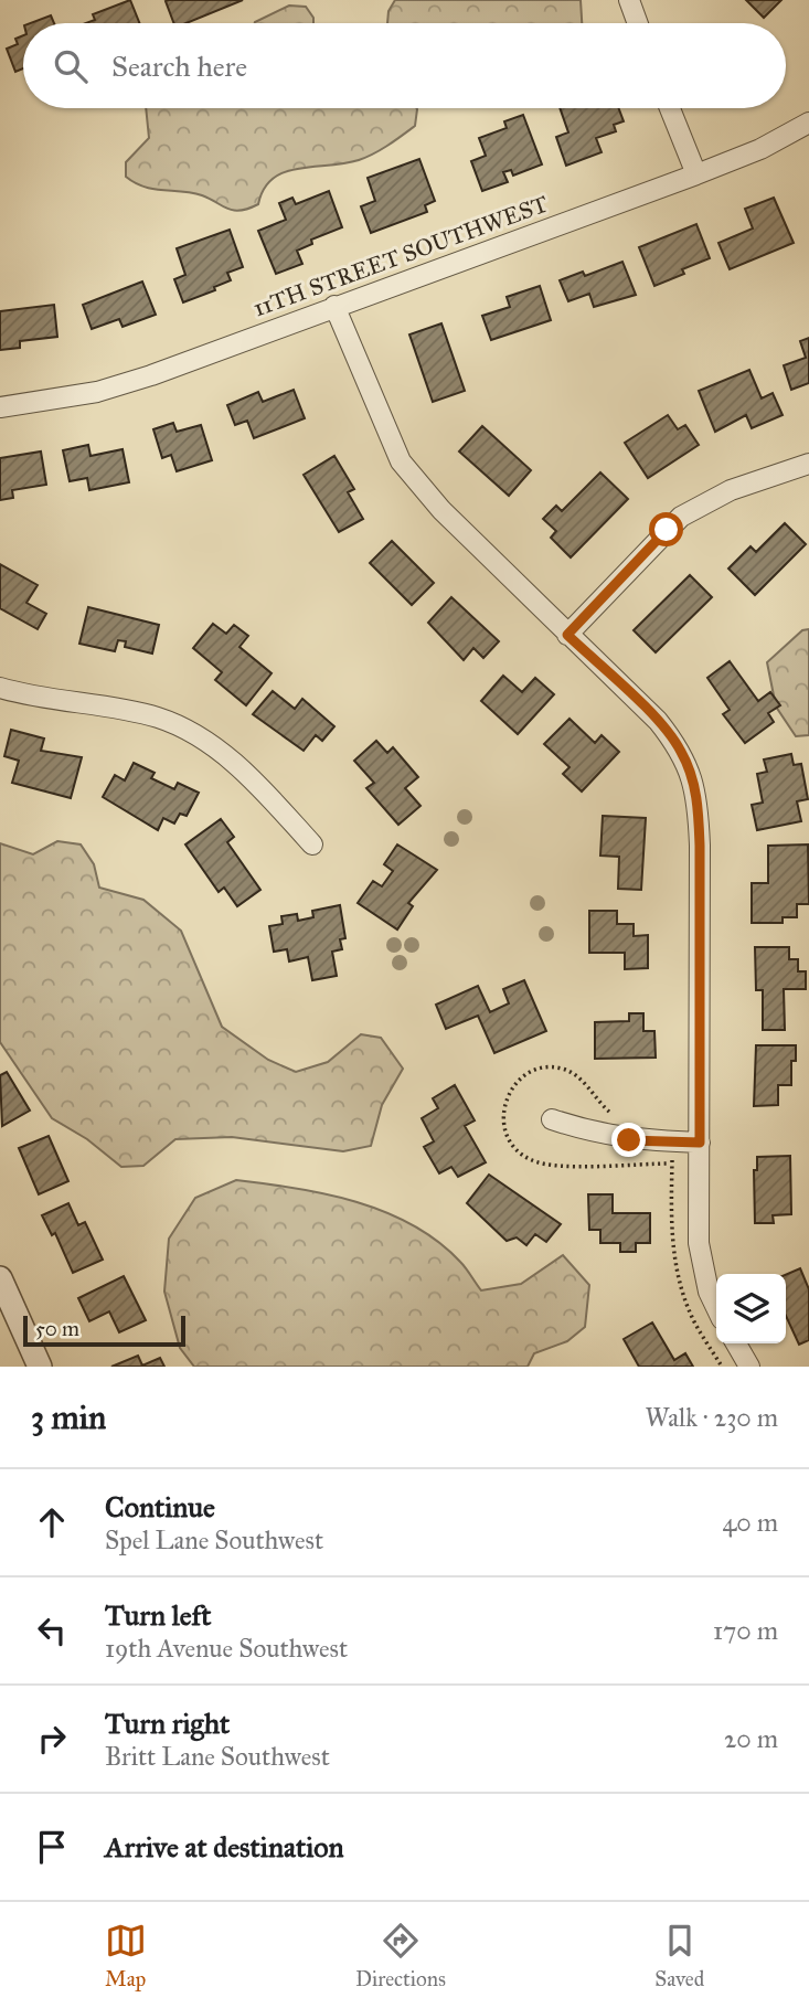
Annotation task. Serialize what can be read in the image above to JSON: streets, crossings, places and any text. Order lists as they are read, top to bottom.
{
  "streets": {
    "street": ["11TH STREET SOUTHWEST"]
  },
  "scale_bar": "50 m",
  "page": {
    "search": "Search here",
    "scale": "50 m",
    "heading": ["3 min", "Walk · 230 m"],
    "list": [
      ["Continue", "Spel Lane Southwest", "40 m"],
      ["Turn left", "19th Avenue Southwest", "170 m"],
      ["Turn right", "Britt Lane Southwest", "20 m"],
      "Arrive at destination"
    ],
    "nav": ["Map", "Directions", "Saved"]
  }
}
